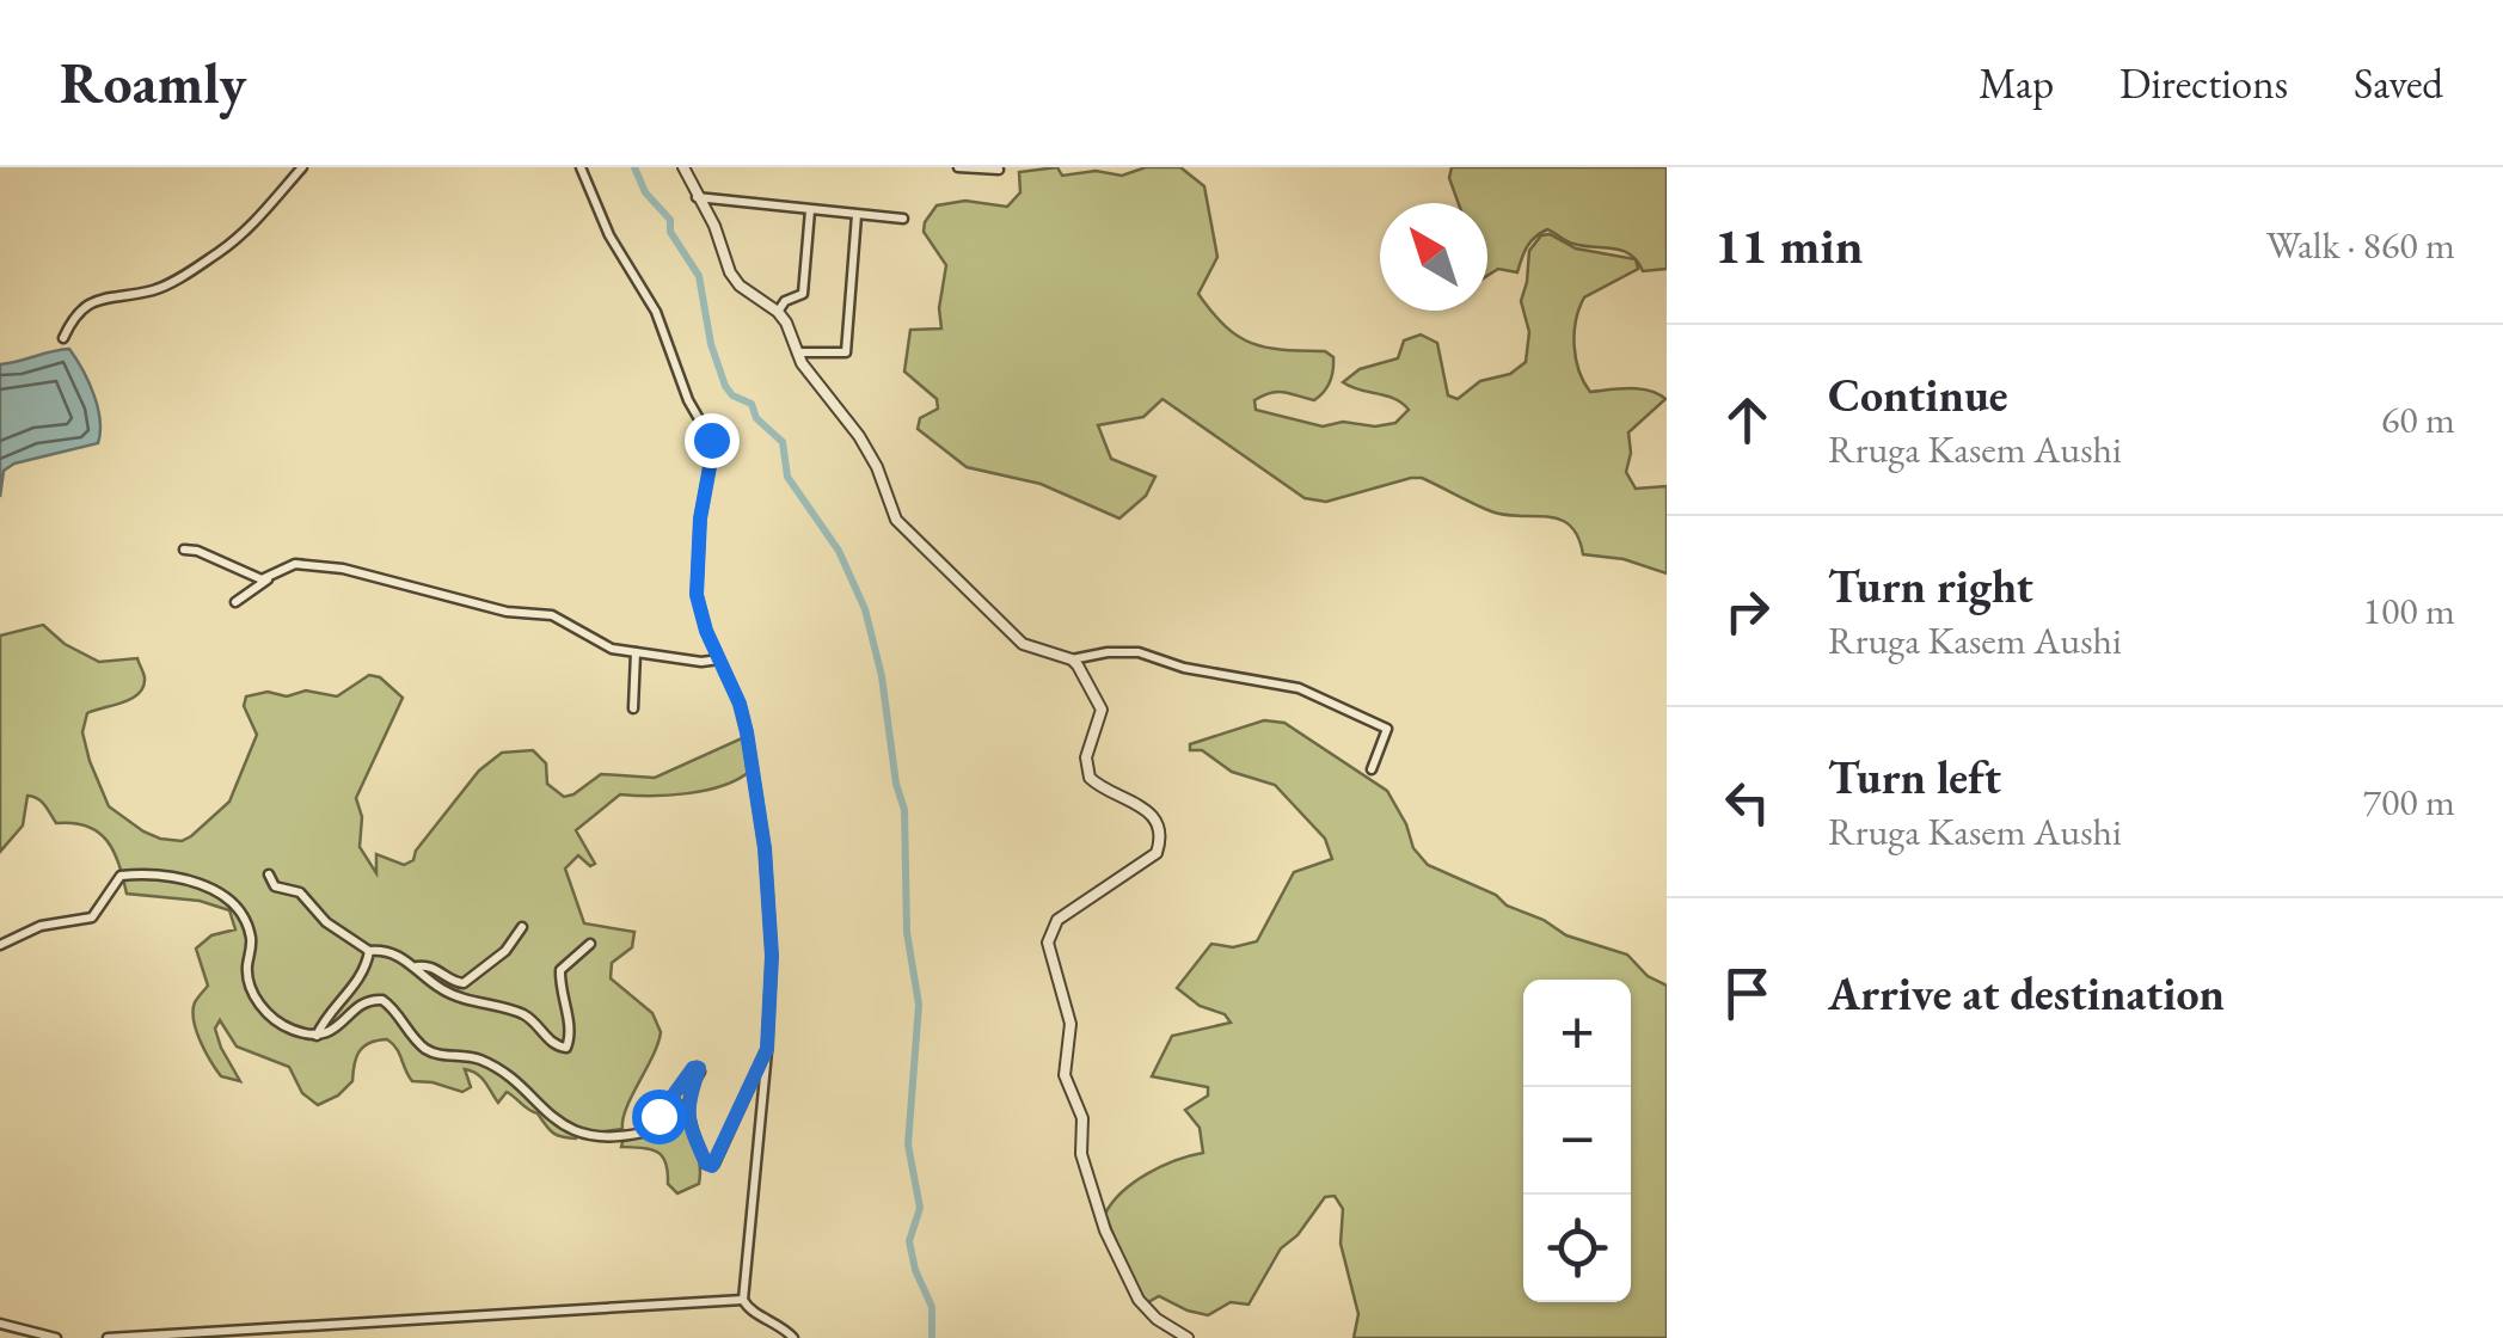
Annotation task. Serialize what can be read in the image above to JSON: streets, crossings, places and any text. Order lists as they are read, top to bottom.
{
  "north": "top left",
  "page": {
    "header": "Roamly",
    "nav": ["Map", "Directions", "Saved"],
    "heading": ["11 min", "Walk · 860 m"],
    "list": [
      ["Continue", "Rruga Kasem Aushi", "60 m"],
      ["Turn right", "Rruga Kasem Aushi", "100 m"],
      ["Turn left", "Rruga Kasem Aushi", "700 m"],
      "Arrive at destination"
    ],
    "map_buttons": ["+", "−"]
  }
}
